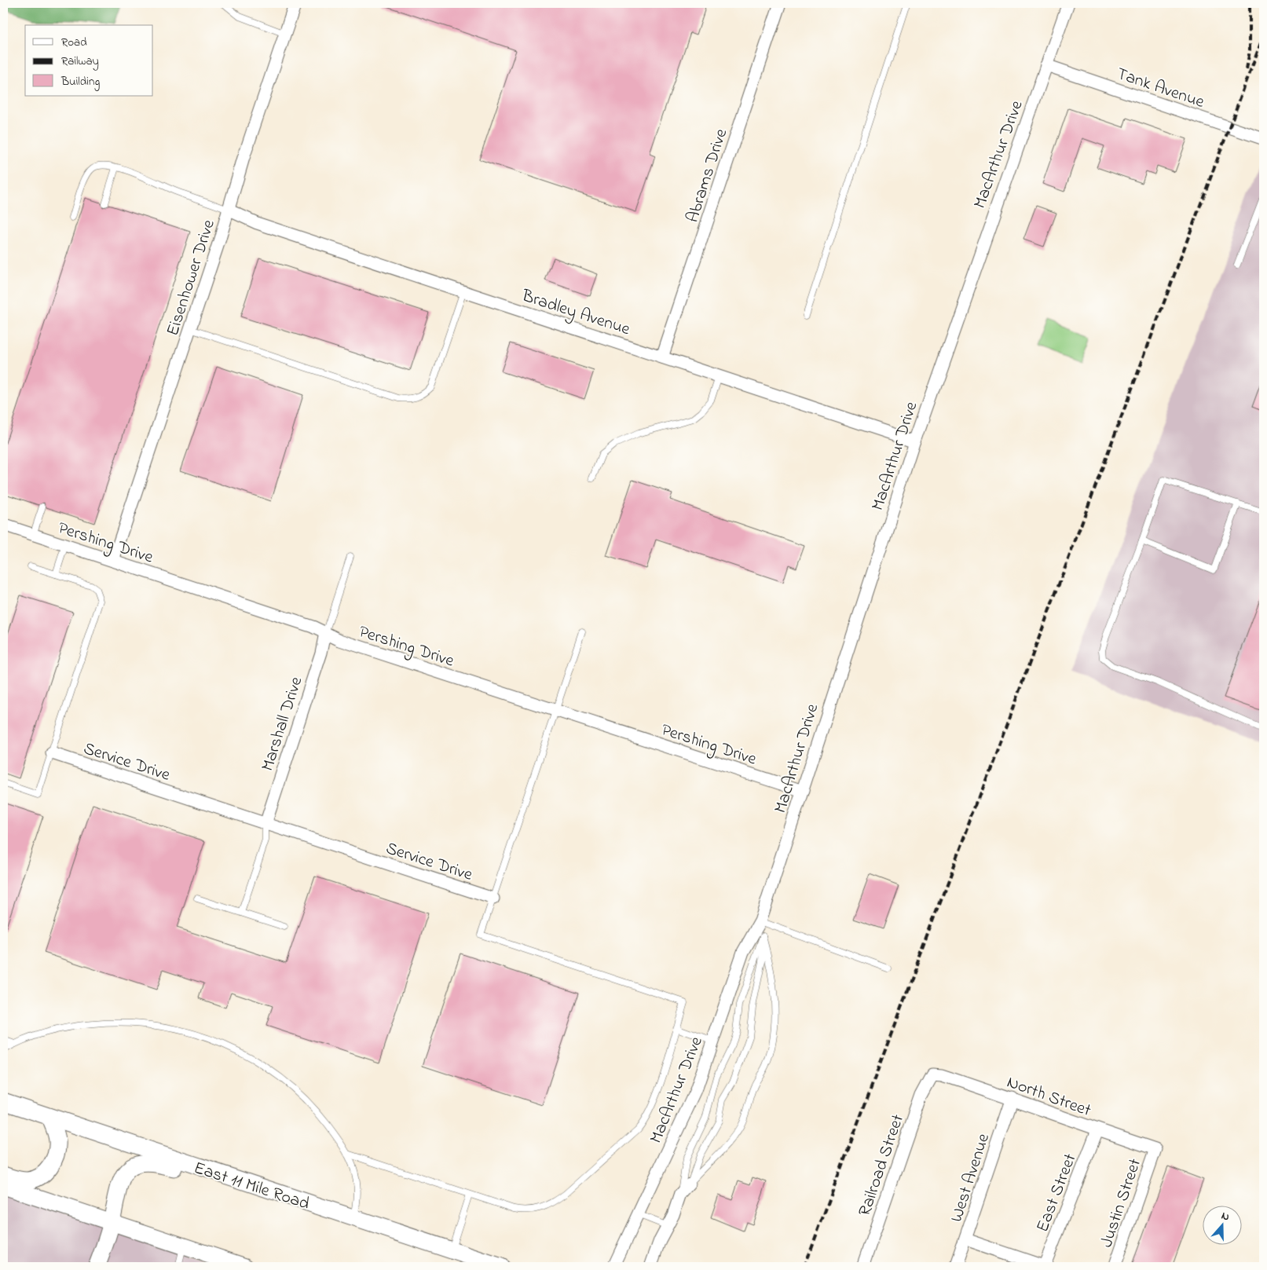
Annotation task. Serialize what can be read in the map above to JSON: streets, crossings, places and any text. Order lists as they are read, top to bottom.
{
  "streets": {
    "main road": ["East 11 Mile Road"],
    "street": [
      "Tank Avenue",
      "MacArthur Drive",
      "Abrams Drive",
      "Eisenhower Drive",
      "Bradley Avenue",
      "Pershing Drive",
      "Marshall Drive",
      "Service Drive",
      "North Street",
      "Railroad Street",
      "West Avenue",
      "East Street",
      "Justin Street"
    ]
  },
  "crossings": [
    ["Tank Avenue", "MacArthur Drive"],
    ["MacArthur Drive", "Bradley Avenue"],
    ["MacArthur Drive", "Pershing Drive"],
    ["Abrams Drive", "Bradley Avenue"],
    ["Eisenhower Drive", "Bradley Avenue"],
    ["Eisenhower Drive", "Pershing Drive"],
    ["Pershing Drive", "Marshall Drive"],
    ["Marshall Drive", "Service Drive"],
    ["North Street", "Railroad Street"],
    ["North Street", "West Avenue"],
    ["North Street", "East Street"],
    ["North Street", "Justin Street"]
  ],
  "legend": ["Road", "Railway", "Building"],
  "north": "top"
}
